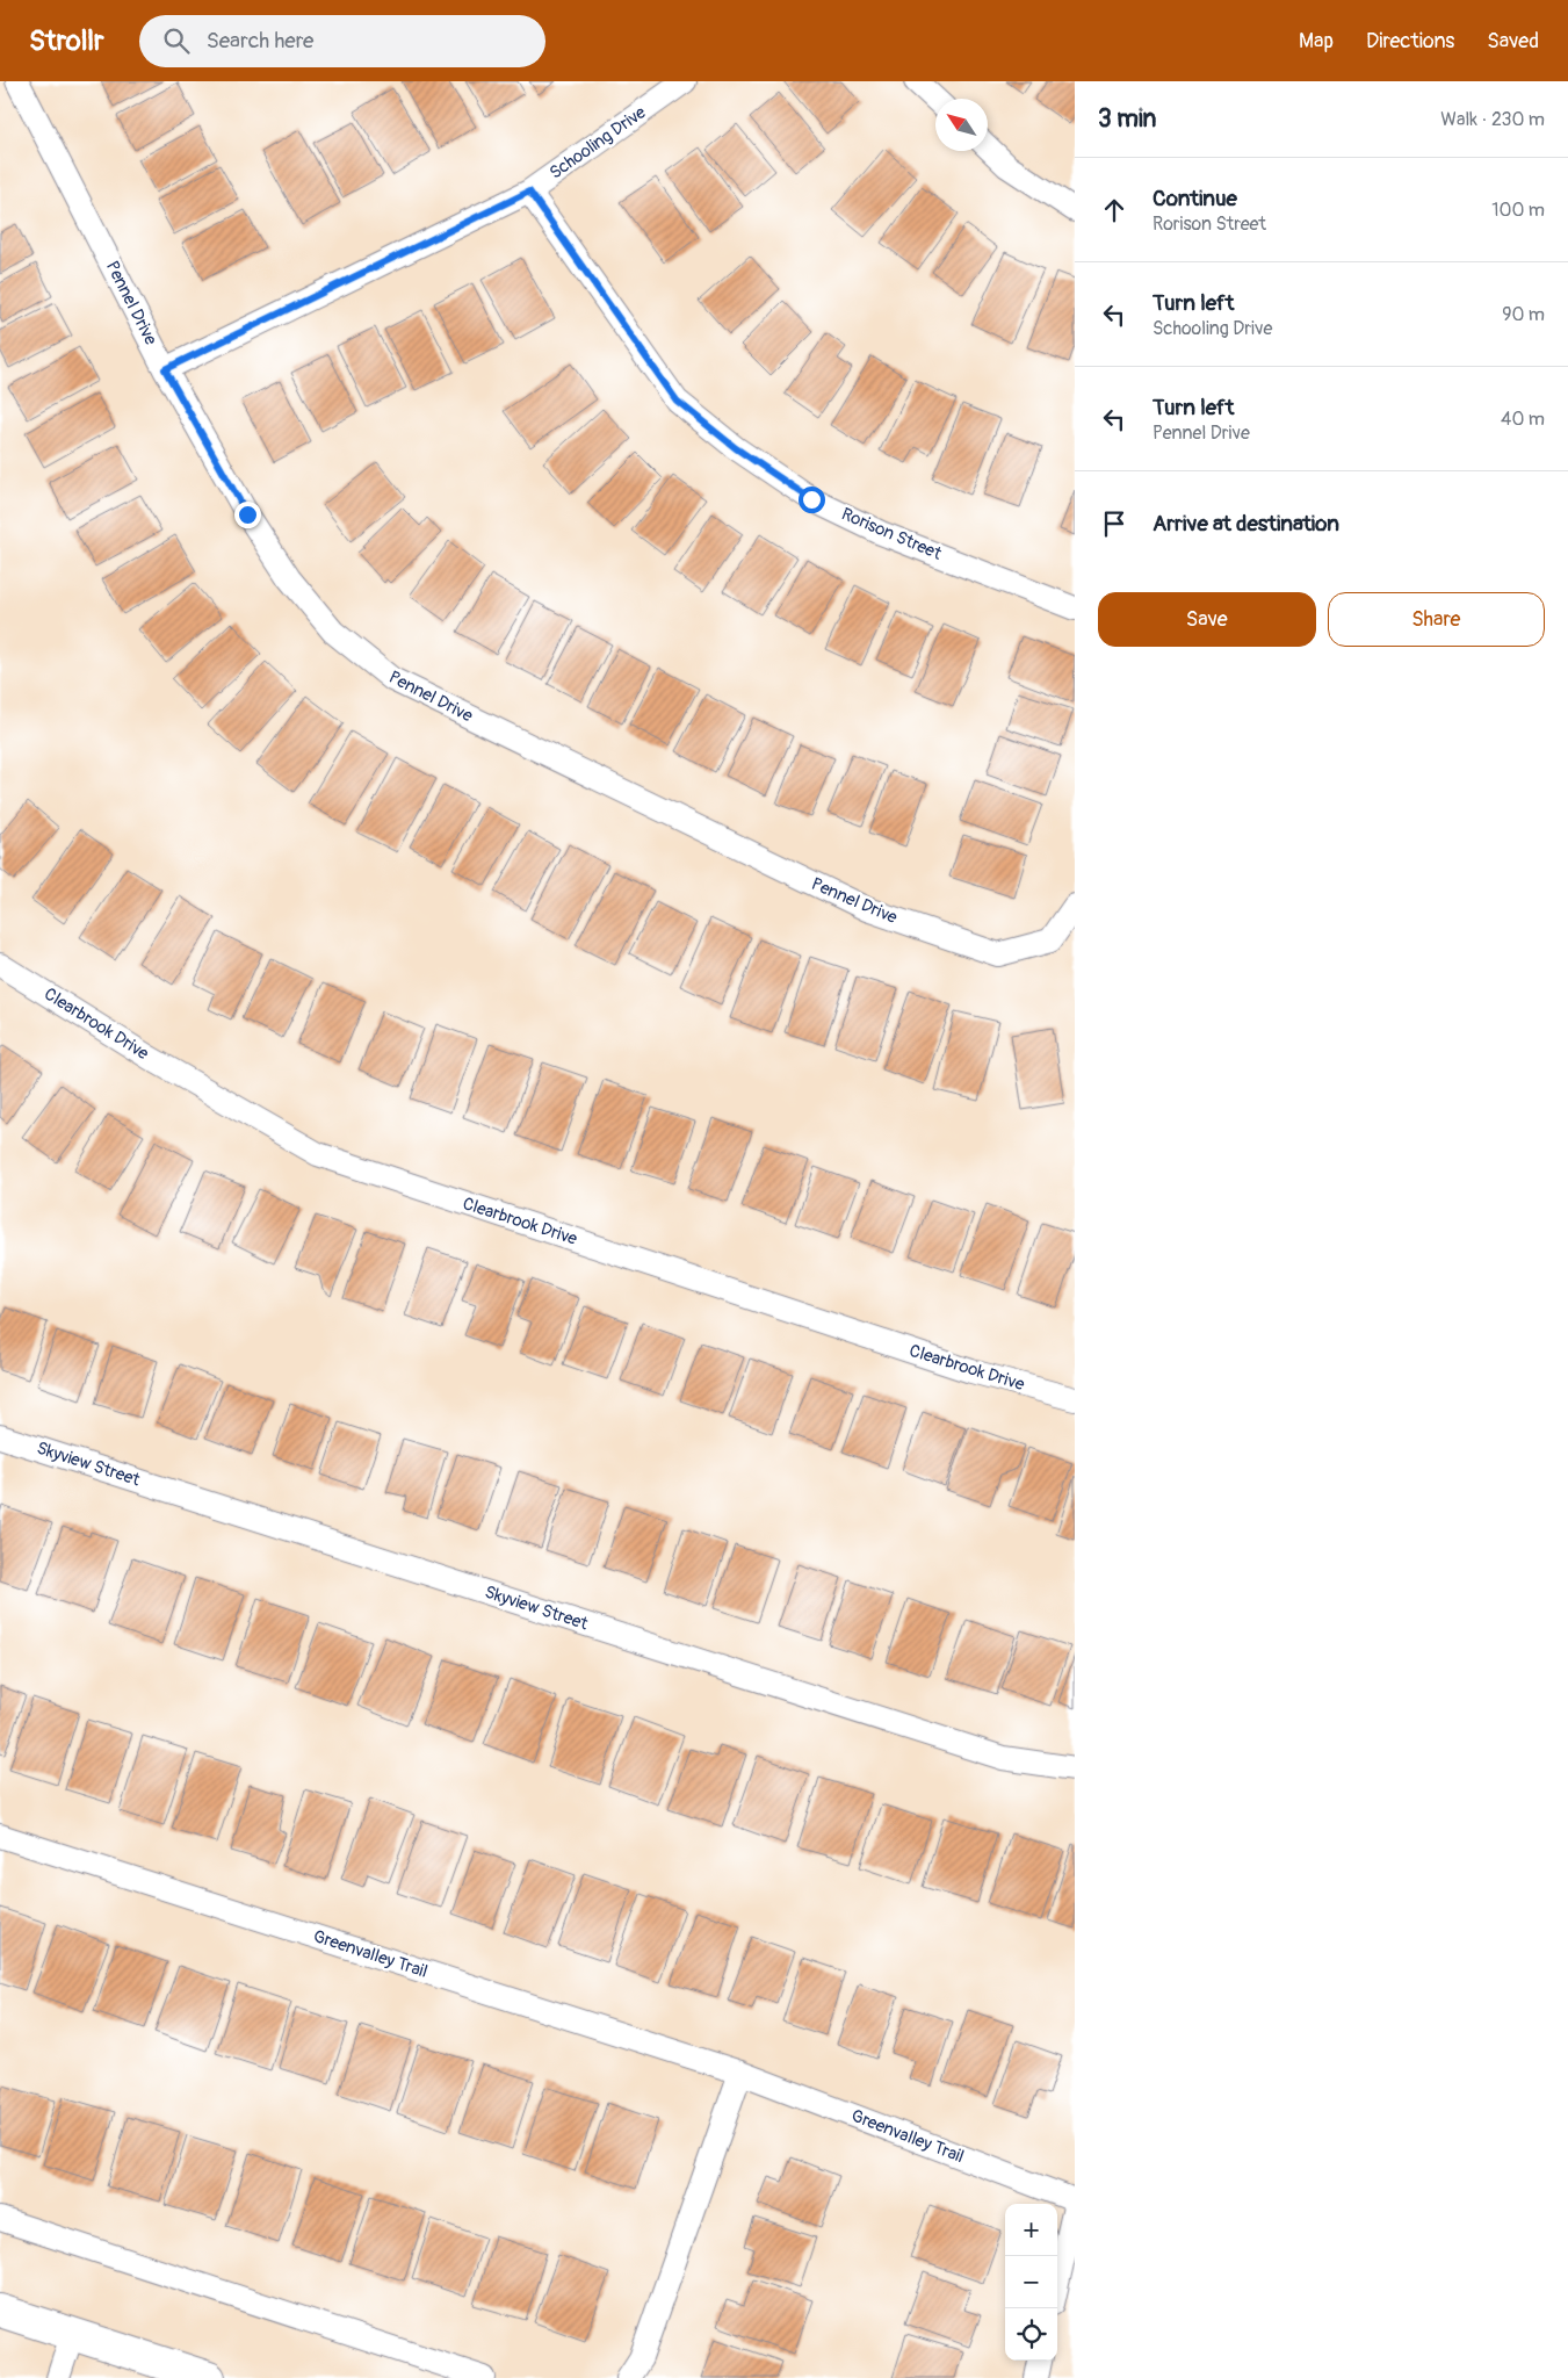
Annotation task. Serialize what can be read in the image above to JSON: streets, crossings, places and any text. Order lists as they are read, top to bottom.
{
  "streets": {
    "street": [
      "Schooling Drive",
      "Pennel Drive",
      "Rorison Street",
      "Clearbrook Drive",
      "Skyview Street",
      "Greenvalley Trail"
    ]
  },
  "crossings": [
    ["Schooling Drive", "Pennel Drive"],
    ["Schooling Drive", "Rorison Street"]
  ],
  "north": "top left",
  "page": {
    "header": "Strollr",
    "search": "Search here",
    "nav": ["Map", "Directions", "Saved"],
    "heading": ["3 min", "Walk · 230 m"],
    "list": [
      ["Continue", "Rorison Street", "100 m"],
      ["Turn left", "Schooling Drive", "90 m"],
      ["Turn left", "Pennel Drive", "40 m"],
      "Arrive at destination"
    ],
    "buttons": ["Save", "Share"],
    "map_buttons": ["+", "−"]
  }
}
